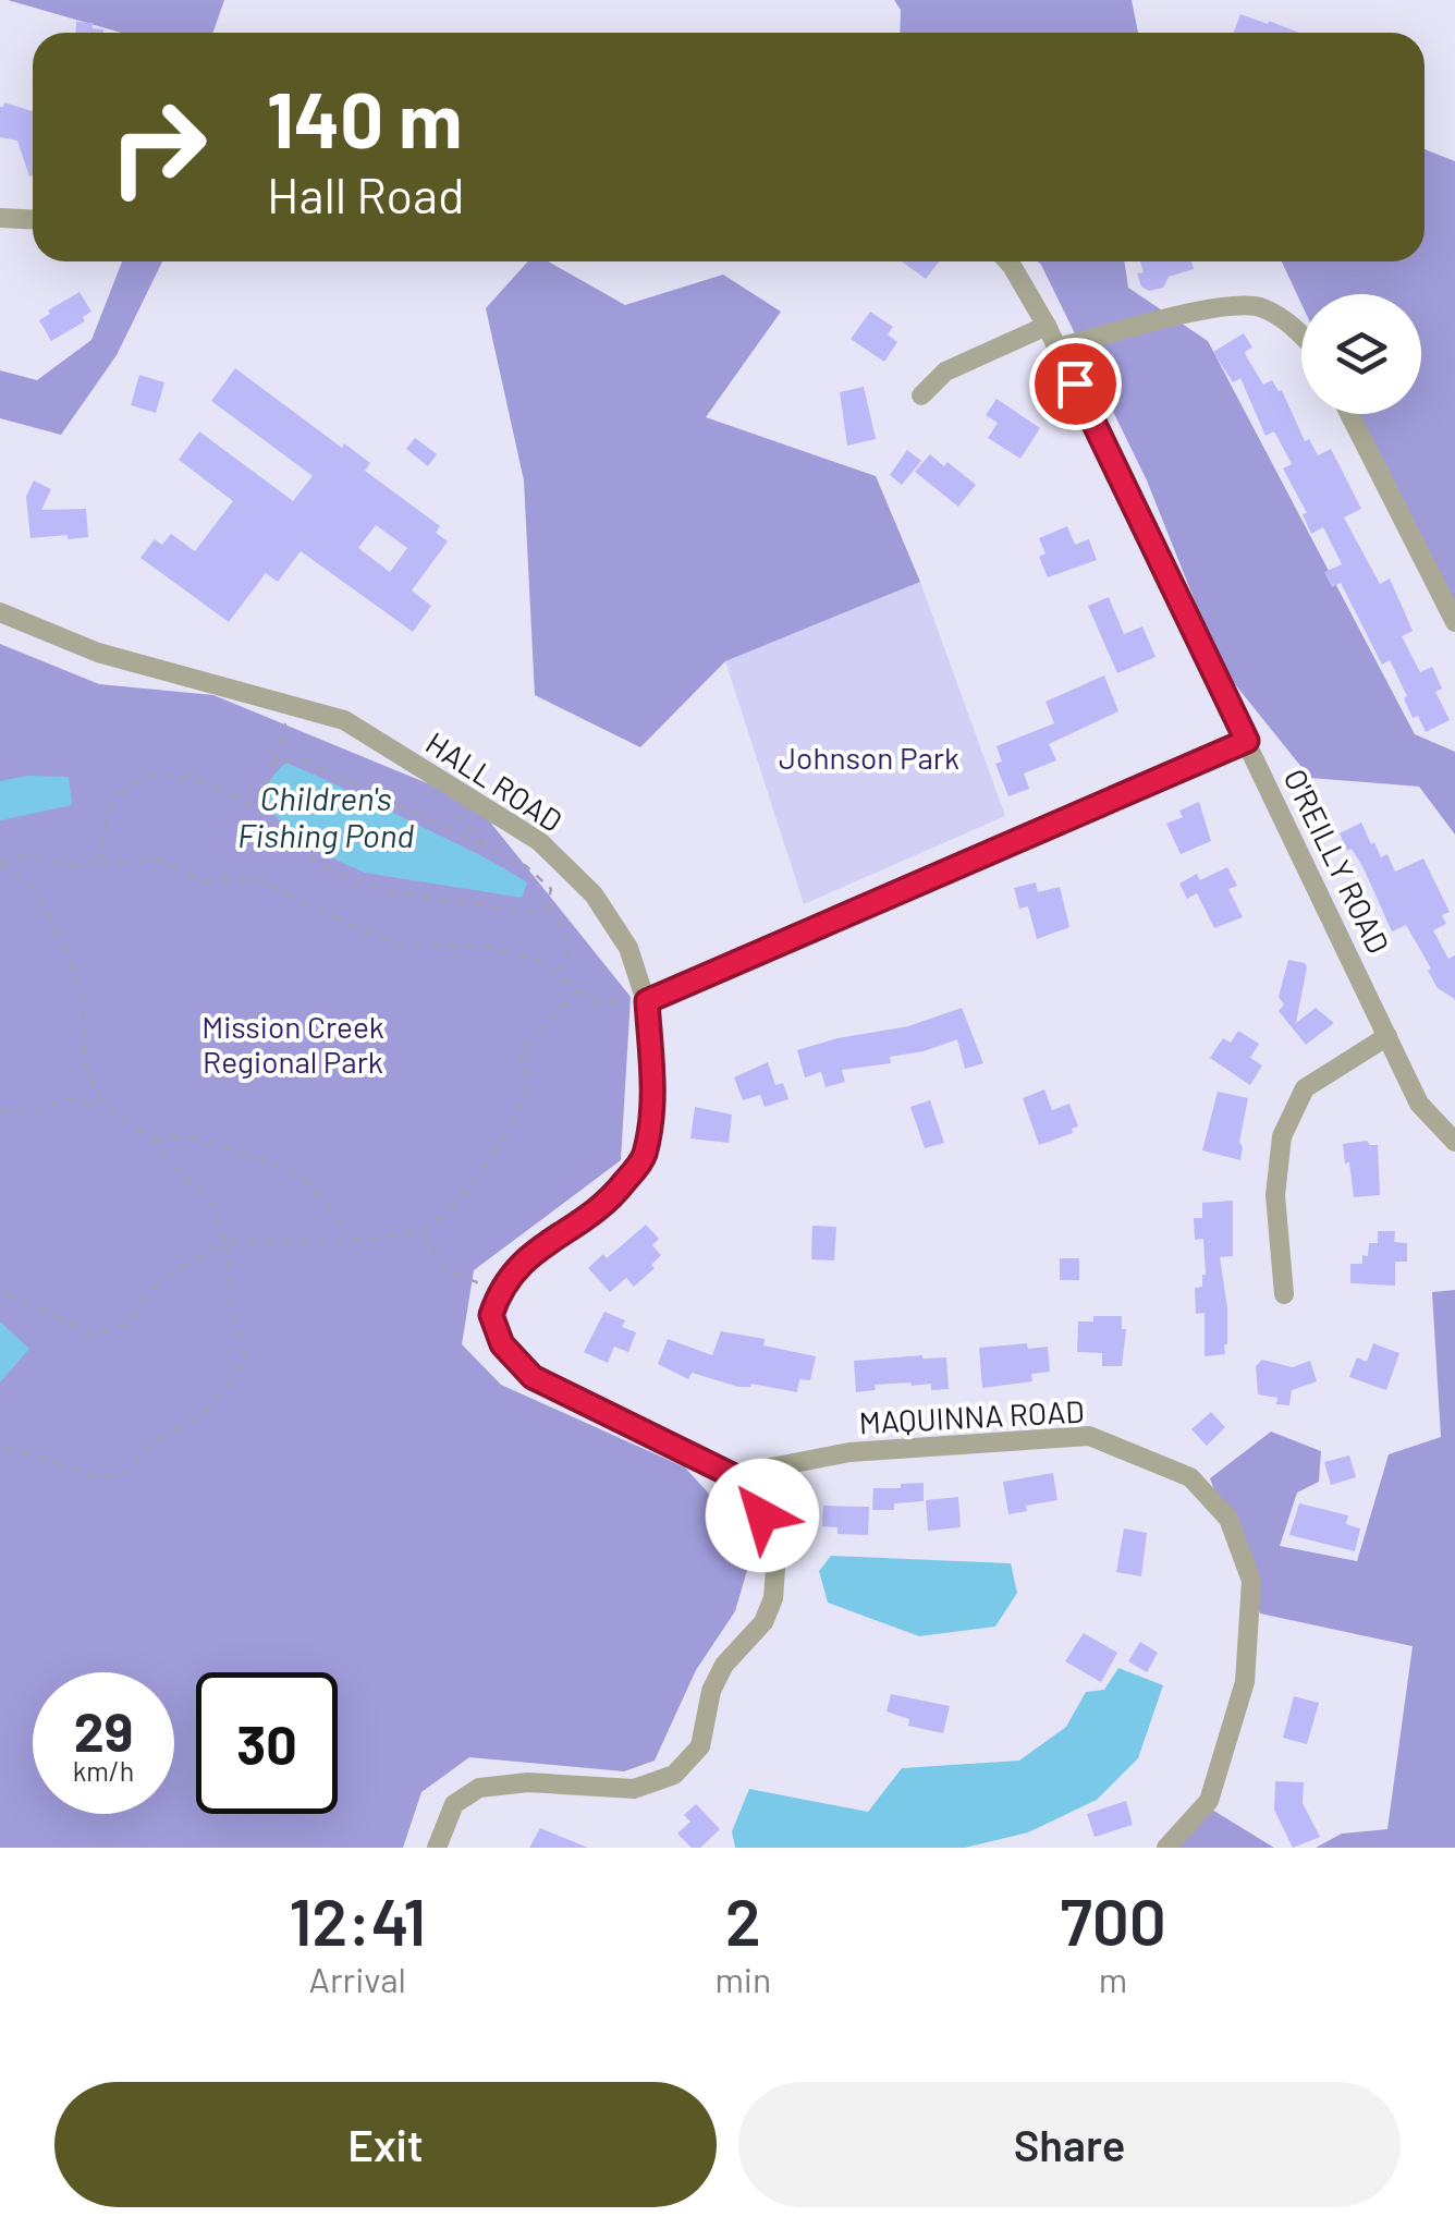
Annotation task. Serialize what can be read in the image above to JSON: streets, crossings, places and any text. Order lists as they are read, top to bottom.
{
  "streets": {
    "street": ["HALL ROAD", "O'REILLY ROAD", "MAQUINNA ROAD"]
  },
  "water": ["Children's Fishing Pond"],
  "parks": ["Johnson Park", "Mission Creek Regional Park"],
  "page": {
    "turn": ["140 m", "Hall Road"],
    "speed": "29 km/h",
    "limit": "30",
    "eta": [
      "12:41",
      "Arrival",
      "2",
      "min",
      "700",
      "m"
    ],
    "buttons": ["Exit", "Share"]
  }
}
